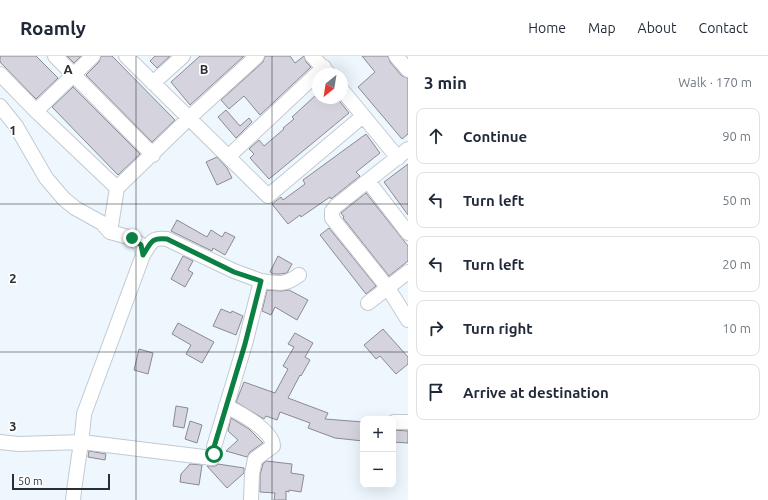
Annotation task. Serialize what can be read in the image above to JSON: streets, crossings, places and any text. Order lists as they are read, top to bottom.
{
  "scale_bar": "50 m",
  "north": "bottom left",
  "page": {
    "header": "Roamly",
    "nav": [
      "Home",
      "Map",
      "About",
      "Contact"
    ],
    "heading": ["3 min", "Walk · 170 m"],
    "list": [
      ["Continue", "90 m"],
      ["Turn left", "50 m"],
      ["Turn left", "20 m"],
      ["Turn right", "10 m"],
      "Arrive at destination"
    ],
    "map_buttons": ["+", "−"],
    "scale": "50 m"
  },
  "grid": {
    "columns": ["A", "B"],
    "rows": ["1", "2", "3"]
  }
}
